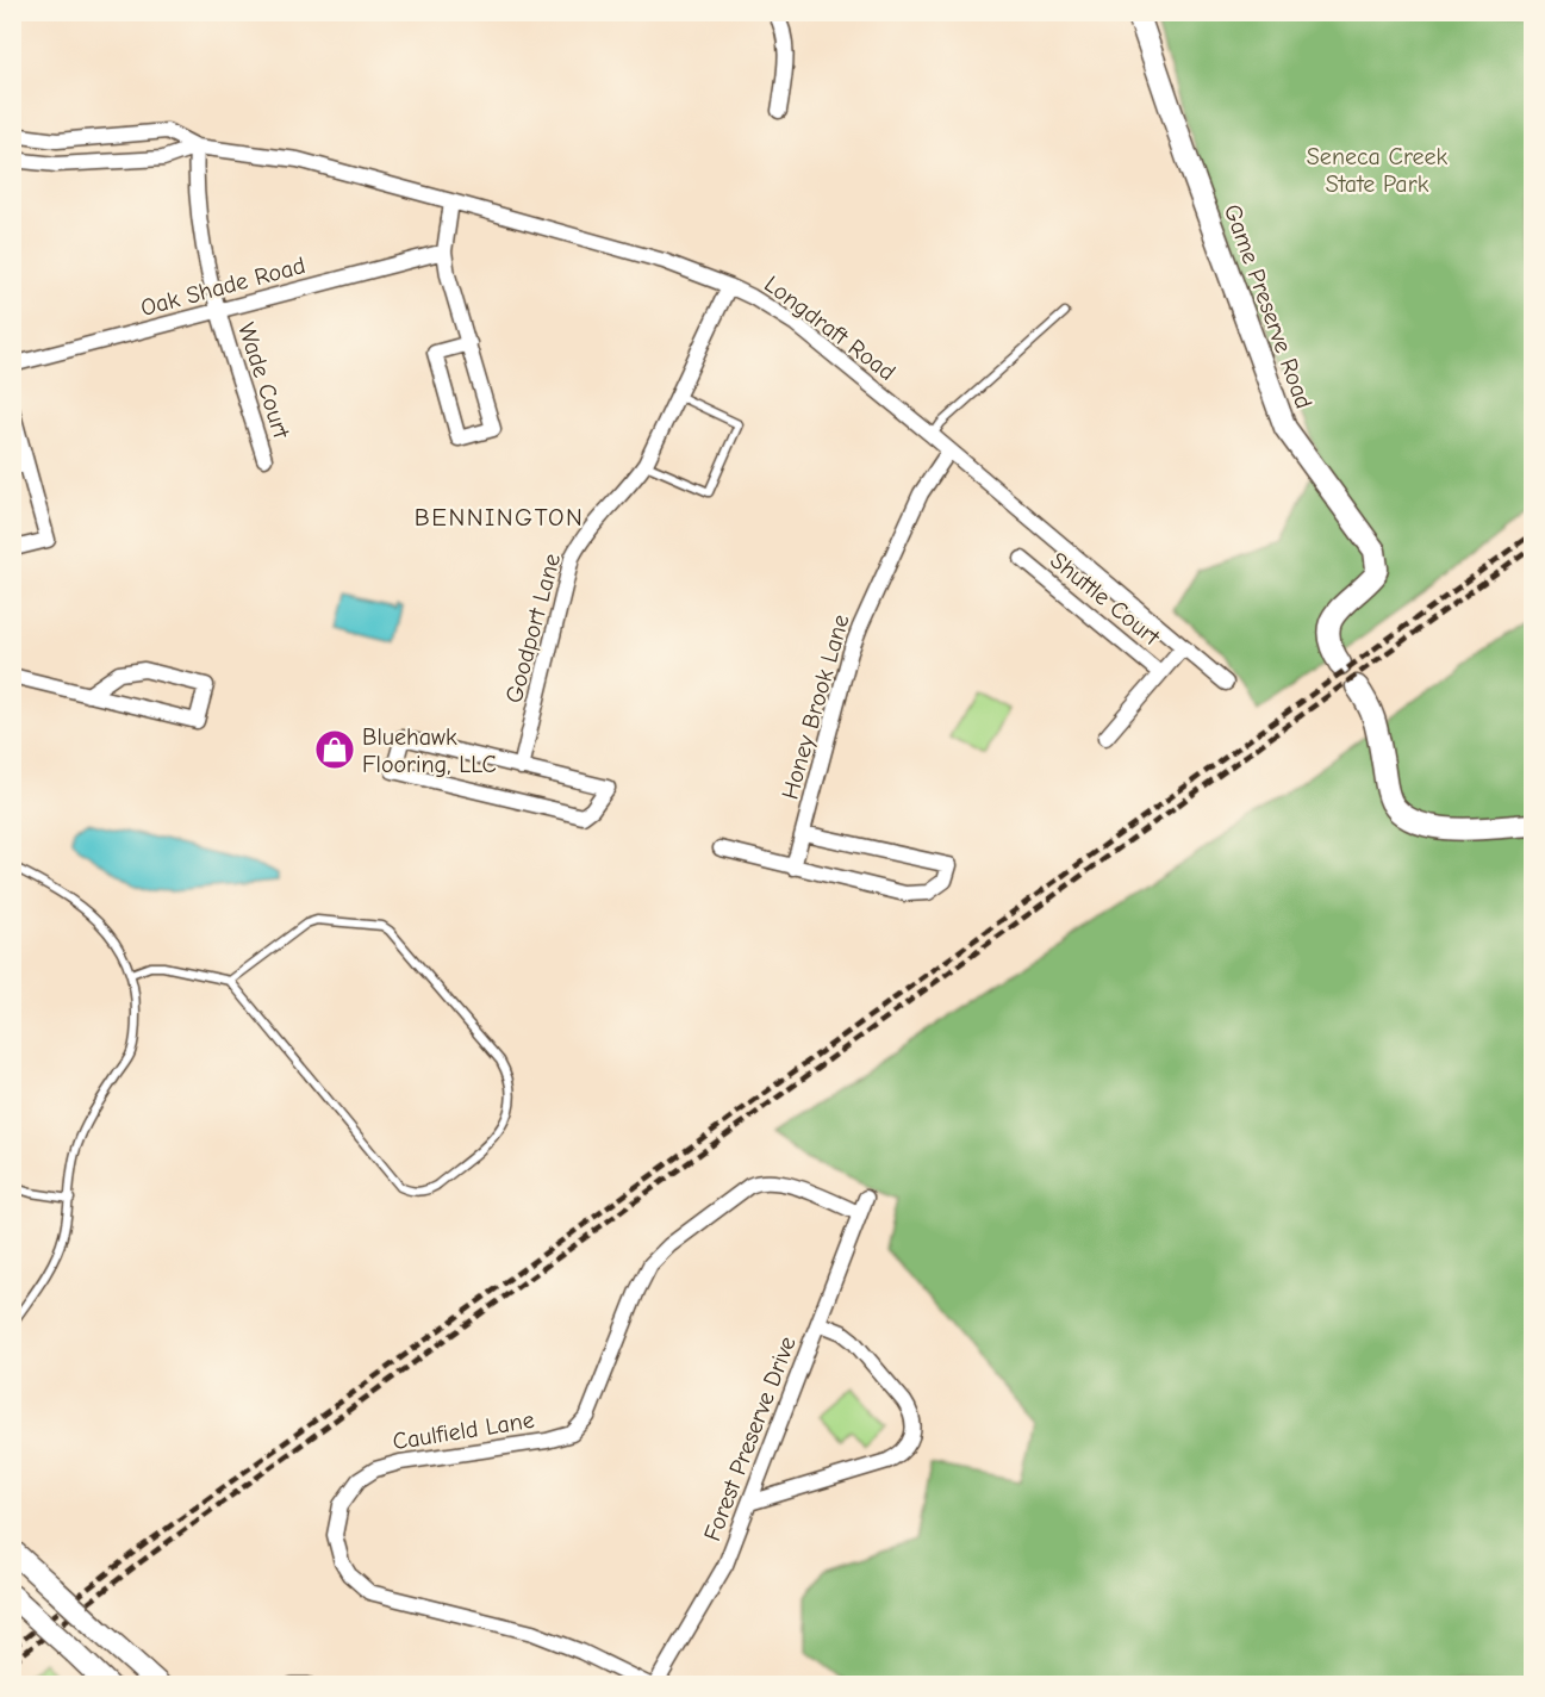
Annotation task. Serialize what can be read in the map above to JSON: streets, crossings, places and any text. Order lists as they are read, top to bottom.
{
  "streets": {
    "street": [
      "Oak Shade Road",
      "Game Preserve Road",
      "Longdraft Road",
      "Wade Court",
      "Shuttle Court",
      "Goodport Lane",
      "Honey Brook Lane",
      "Caulfield Lane",
      "Forest Preserve Drive"
    ]
  },
  "crossings": [
    ["Oak Shade Road", "Wade Court"],
    ["Longdraft Road", "Wade Court"],
    ["Longdraft Road", "Goodport Lane"],
    ["Longdraft Road", "Honey Brook Lane"],
    ["Caulfield Lane", "Forest Preserve Drive"]
  ],
  "districts": ["BENNINGTON"],
  "parks": ["Seneca Creek State Park"],
  "places": {
    "shop": ["Bluehawk Flooring, LLC"]
  }
}
